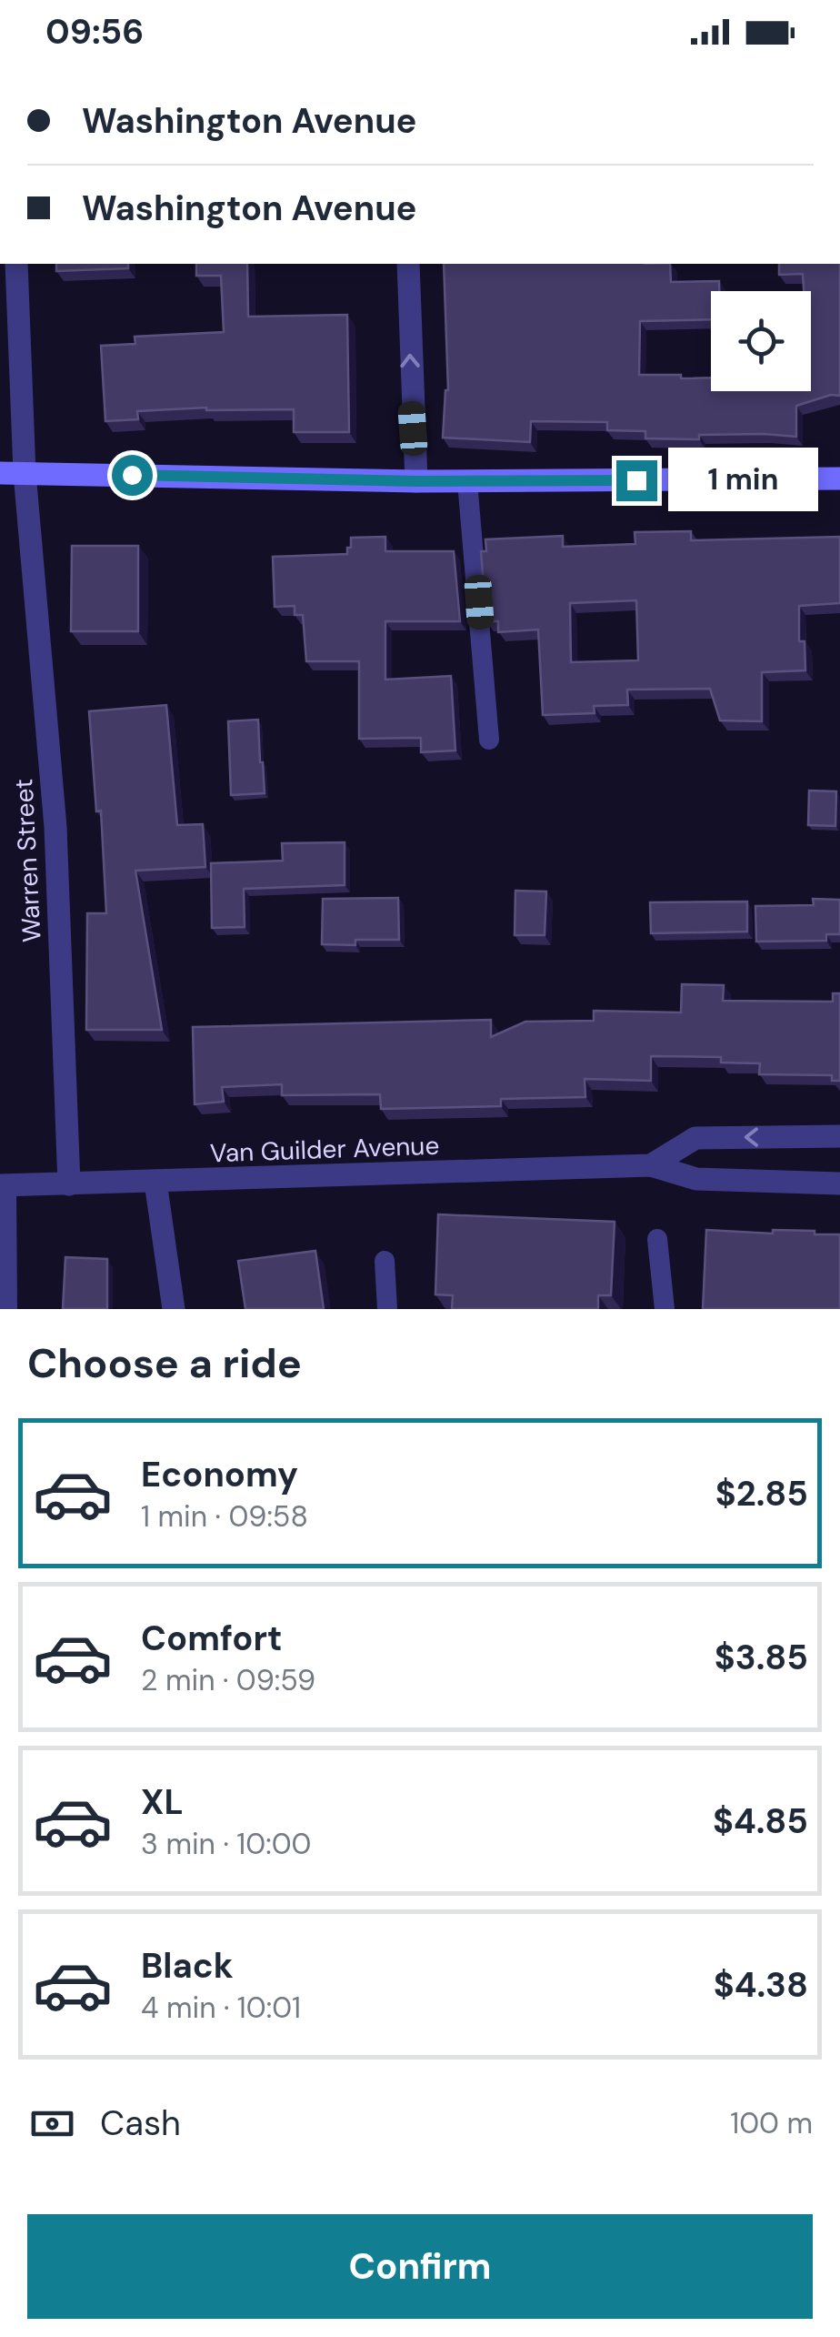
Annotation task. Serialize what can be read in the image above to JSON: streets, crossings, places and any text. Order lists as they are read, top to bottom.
{
  "streets": {
    "street": ["Warren Street", "Van Guilder Avenue"]
  },
  "crossings": [
    ["Warren Street", "Van Guilder Avenue"]
  ],
  "page": {
    "status": "09:56",
    "banner": ["Washington Avenue", "Washington Avenue"],
    "bubble": "1 min",
    "heading": "Choose a ride",
    "list": [
      {
        "name": "Economy",
        "note": "1 min · 09:58",
        "value": "$2.85"
      },
      {
        "name": "Comfort",
        "note": "2 min · 09:59",
        "value": "$3.85"
      },
      {
        "name": "XL",
        "note": "3 min · 10:00",
        "value": "$4.85"
      },
      {
        "name": "Black",
        "note": "4 min · 10:01",
        "value": "$4.38"
      }
    ],
    "pay": ["Cash", "100 m"],
    "buttons": "Confirm"
  }
}
